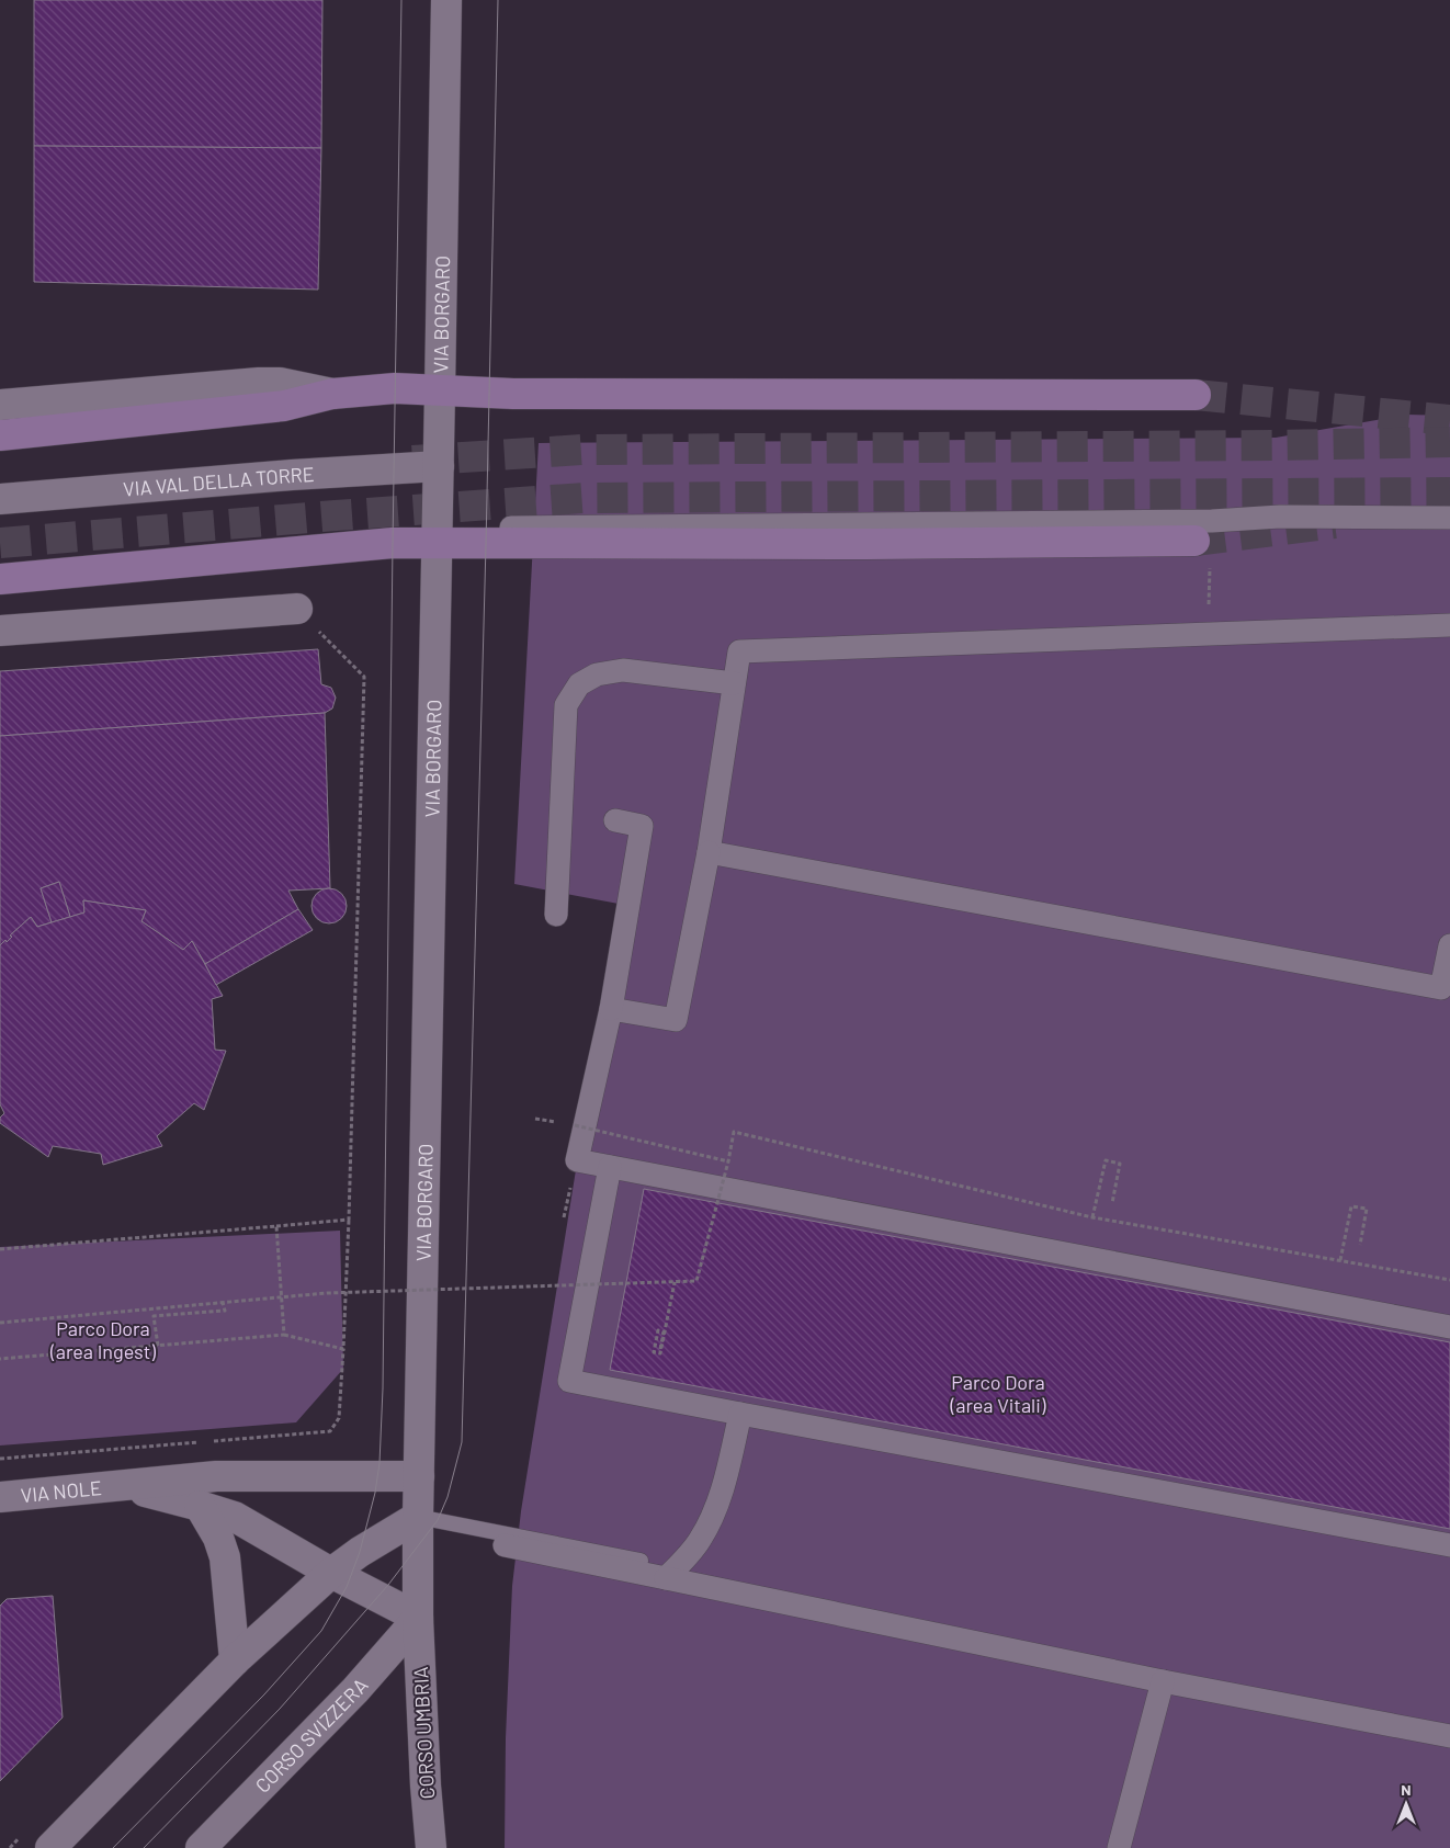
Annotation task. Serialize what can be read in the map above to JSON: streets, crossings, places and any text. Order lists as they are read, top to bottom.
{
  "streets": {
    "street": [
      "VIA BORGARO",
      "VIA VAL DELLA TORRE",
      "VIA NOLE",
      "CORSO UMBRIA",
      "CORSO SVIZZERA"
    ]
  },
  "crossings": [
    ["VIA BORGARO", "VIA VAL DELLA TORRE"],
    ["VIA BORGARO", "VIA NOLE"],
    ["VIA BORGARO", "CORSO UMBRIA"],
    ["CORSO UMBRIA", "CORSO SVIZZERA"]
  ],
  "parks": ["Parco Dora (area Ingest)", "Parco Dora (area Vitali)"],
  "north": "top"
}
